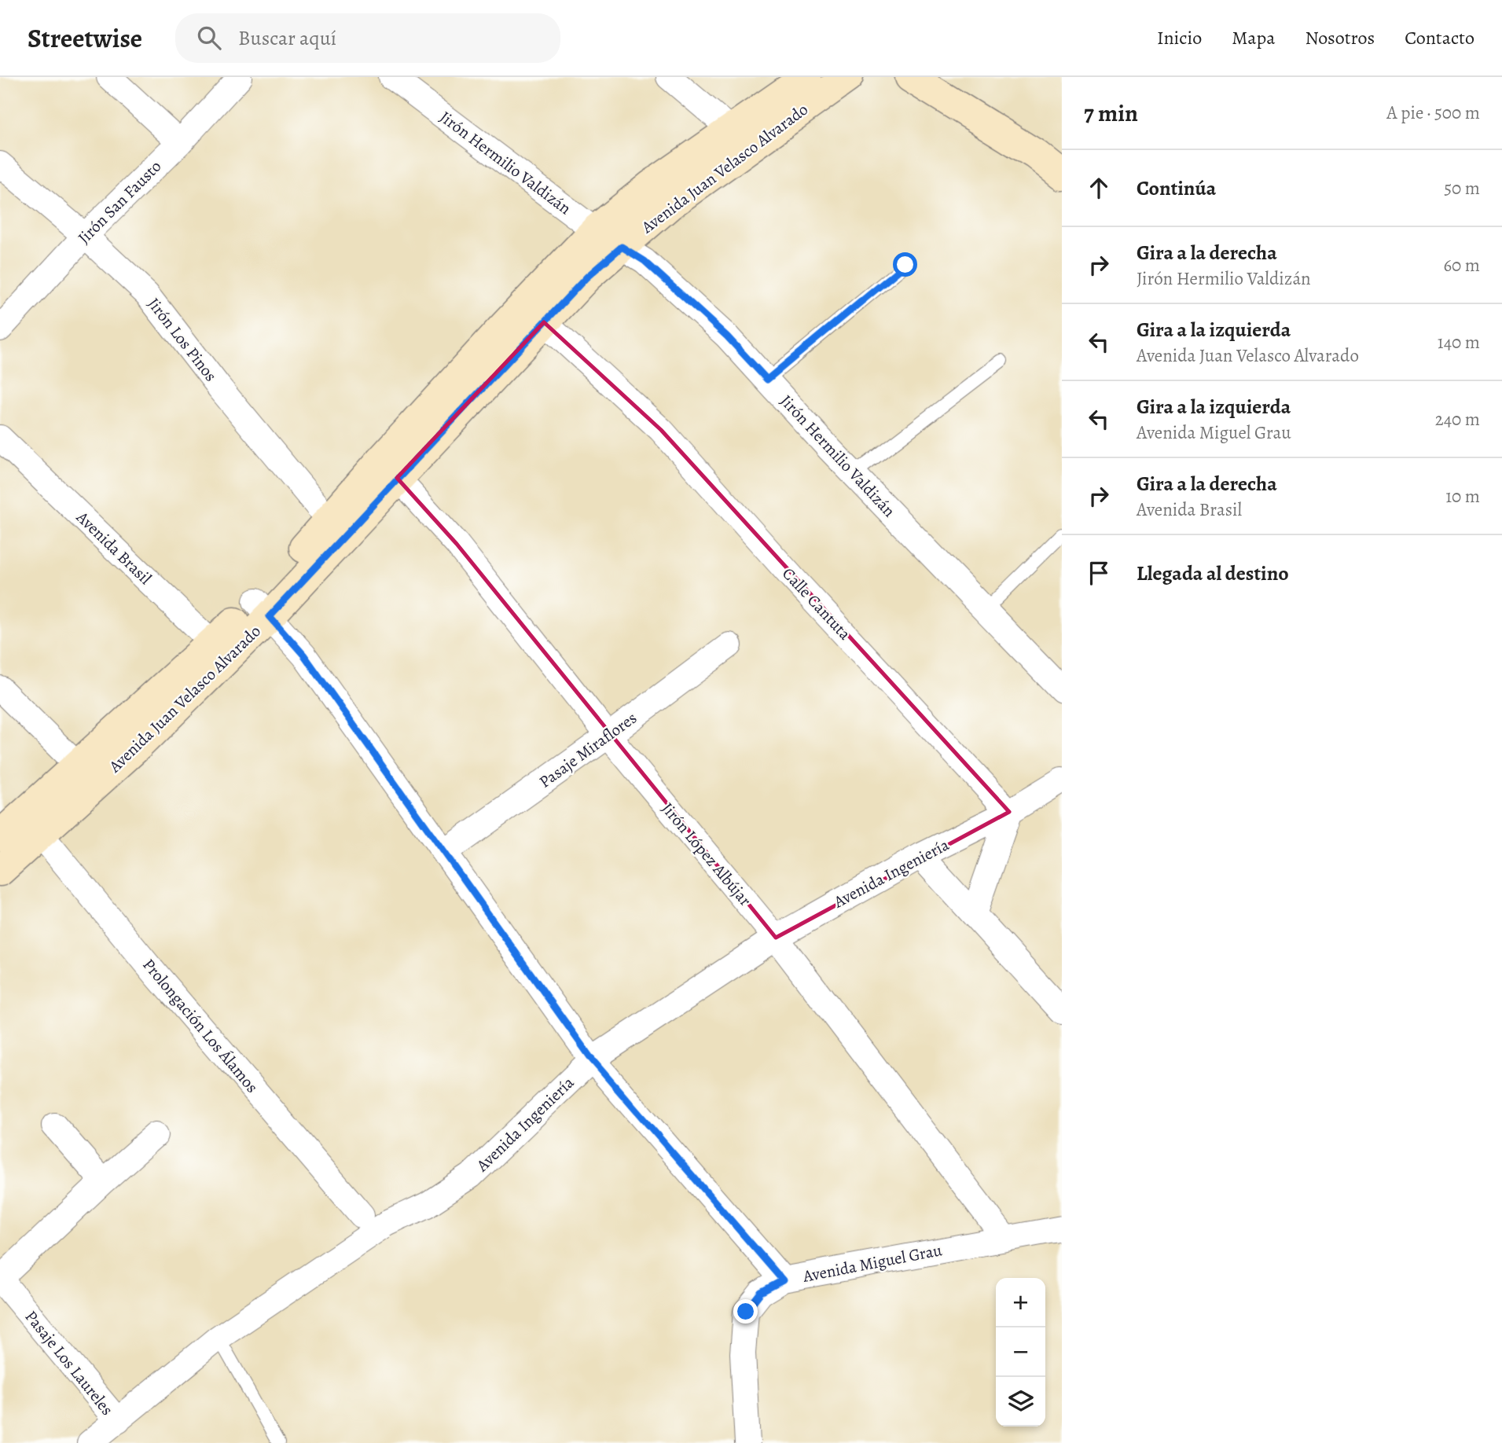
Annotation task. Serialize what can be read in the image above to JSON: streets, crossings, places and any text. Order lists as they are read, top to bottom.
{
  "streets": {
    "street": [
      "Jirón Hermilio Valdizán",
      "Avenida Juan Velasco Alvarado",
      "Jirón San Fausto",
      "Jirón Los Pinos",
      "Avenida Brasil",
      "Calle Cantuta",
      "Pasaje Miraflores",
      "Jirón López Albújar",
      "Avenida Ingeniería",
      "Prolongación Los Álamos",
      "Avenida Miguel Grau",
      "Pasaje Los Laureles"
    ]
  },
  "crossings": [
    ["Jirón Hermilio Valdizán", "Avenida Juan Velasco Alvarado"],
    ["Avenida Juan Velasco Alvarado", "Jirón Los Pinos"],
    ["Avenida Juan Velasco Alvarado", "Avenida Brasil"],
    ["Avenida Juan Velasco Alvarado", "Calle Cantuta"],
    ["Avenida Juan Velasco Alvarado", "Jirón López Albújar"],
    ["Avenida Juan Velasco Alvarado", "Prolongación Los Álamos"],
    ["Avenida Juan Velasco Alvarado", "Avenida Miguel Grau"],
    ["Jirón San Fausto", "Jirón Los Pinos"],
    ["Calle Cantuta", "Avenida Ingeniería"],
    ["Pasaje Miraflores", "Jirón López Albújar"],
    ["Pasaje Miraflores", "Avenida Miguel Grau"],
    ["Jirón López Albújar", "Avenida Ingeniería"],
    ["Jirón López Albújar", "Avenida Miguel Grau"],
    ["Avenida Ingeniería", "Avenida Miguel Grau"],
    ["Avenida Ingeniería", "Pasaje Los Laureles"]
  ],
  "page": {
    "header": "Streetwise",
    "search": "Buscar aquí",
    "nav": [
      "Inicio",
      "Mapa",
      "Nosotros",
      "Contacto"
    ],
    "heading": ["7 min", "A pie · 500 m"],
    "list": [
      ["Continúa", "50 m"],
      ["Gira a la derecha", "Jirón Hermilio Valdizán", "60 m"],
      ["Gira a la izquierda", "Avenida Juan Velasco Alvarado", "140 m"],
      ["Gira a la izquierda", "Avenida Miguel Grau", "240 m"],
      ["Gira a la derecha", "Avenida Brasil", "10 m"],
      "Llegada al destino"
    ],
    "map_buttons": ["+", "−"]
  }
}
